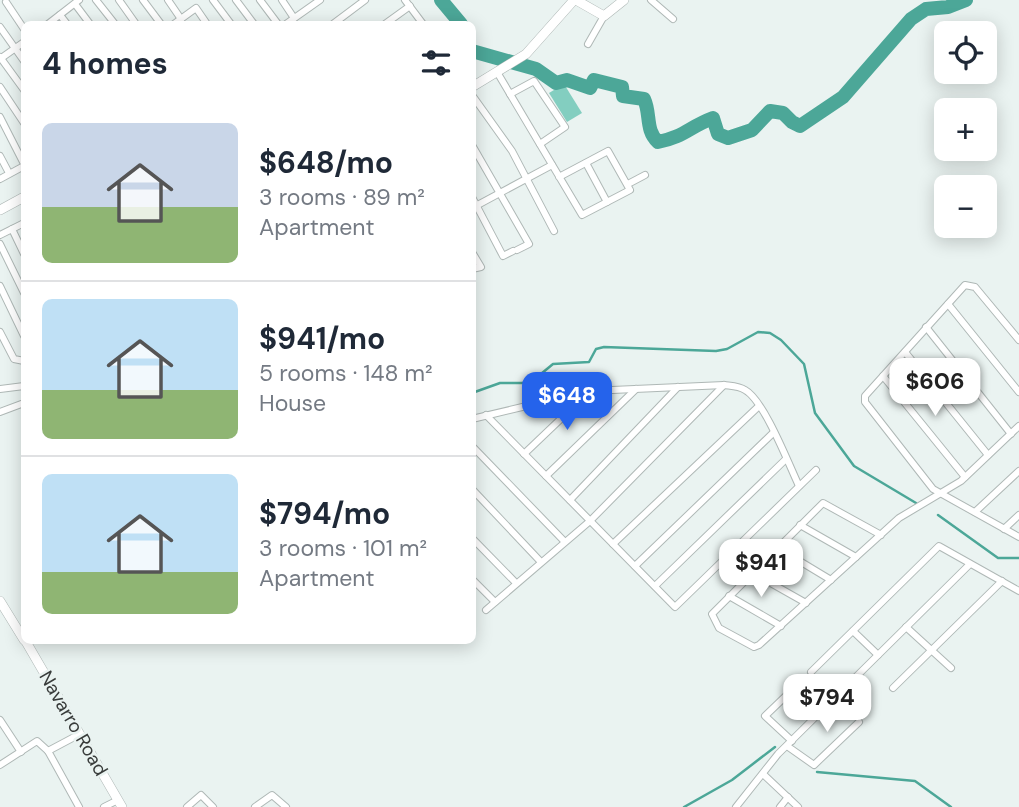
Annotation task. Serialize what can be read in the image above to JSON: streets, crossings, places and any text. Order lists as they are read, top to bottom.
{
  "streets": {
    "street": ["Navarro Road"]
  },
  "page": {
    "map_buttons": ["+", "−"],
    "heading": "4 homes",
    "list": [
      {
        "name": "$648/mo",
        "note": "3 rooms · 89 m² · Apartment"
      },
      {
        "name": "$941/mo",
        "note": "5 rooms · 148 m² · House"
      },
      {
        "name": "$794/mo",
        "note": "3 rooms · 101 m² · Apartment"
      }
    ],
    "price": [
      "$606",
      "$648",
      "$941",
      "$794"
    ]
  }
}
